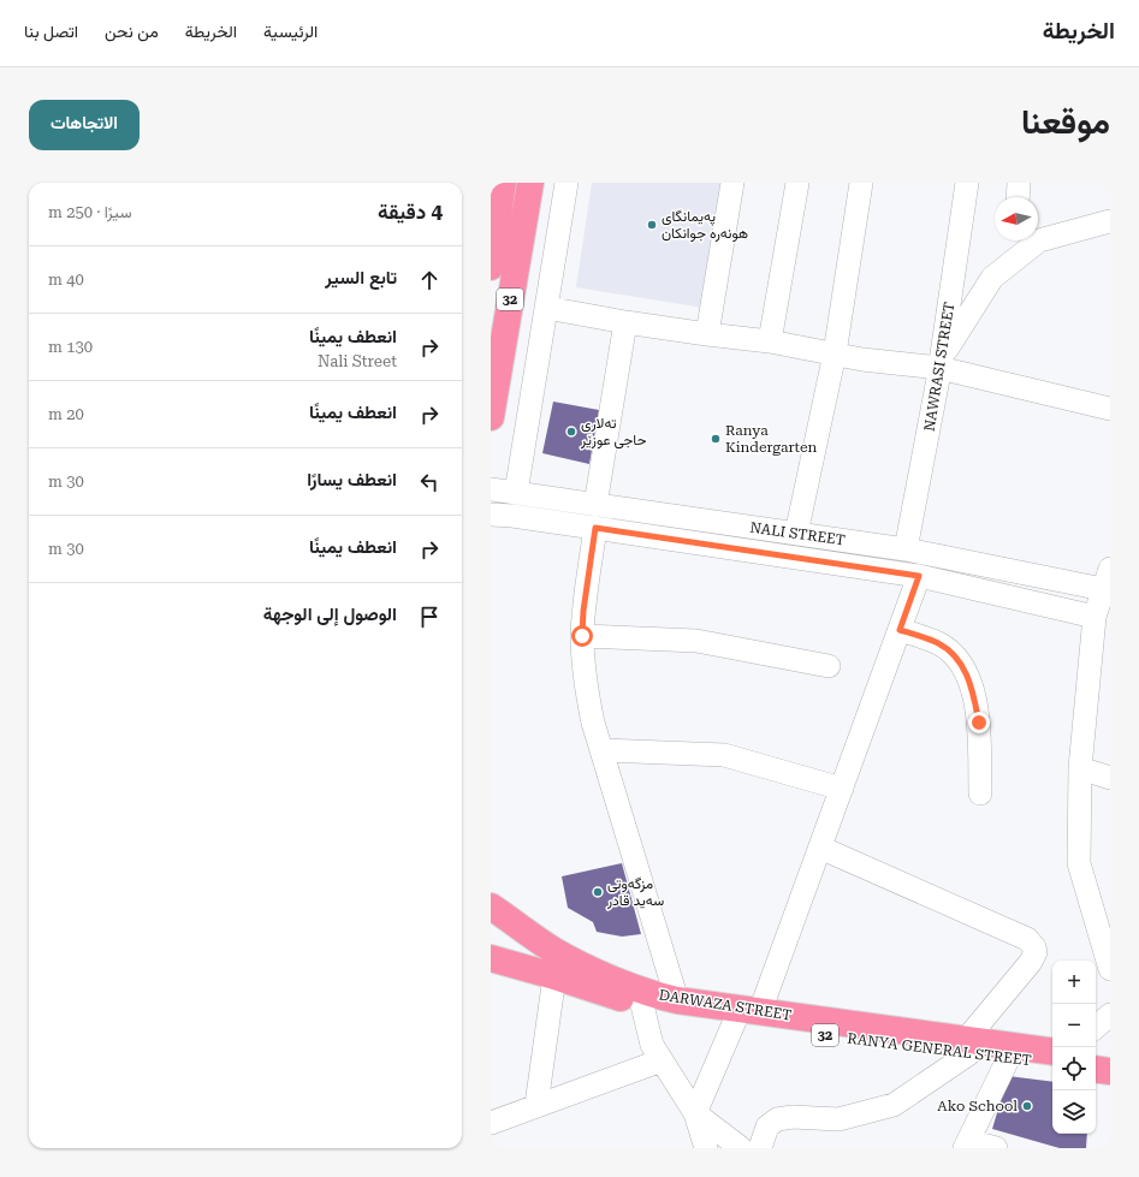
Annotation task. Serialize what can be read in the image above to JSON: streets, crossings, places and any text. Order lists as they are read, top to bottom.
{
  "streets": {
    "highway": ["32", "DARWAZA STREET", "RANYA GENERAL STREET"],
    "street": ["NAWRASI STREET", "NALI STREET"]
  },
  "crossings": [
    ["32", "DARWAZA STREET"],
    ["32", "RANYA GENERAL STREET"],
    ["NAWRASI STREET", "NALI STREET"],
    ["DARWAZA STREET", "RANYA GENERAL STREET"]
  ],
  "places": [
    "پەیمانگای هونەرە جوانکان",
    "تەلاری حاجی عوزێر",
    "Ranya Kindergarten",
    "مزگەوتی سەید قادر",
    "Ako School"
  ],
  "north": "left",
  "page": {
    "header": "الخريطة",
    "nav": [
      "الرئيسية",
      "الخريطة",
      "من نحن",
      "اتصل بنا"
    ],
    "title": "موقعنا",
    "buttons": "الاتجاهات",
    "heading": ["4 دقيقة", "سيرًا · 250 m"],
    "list": [
      ["تابع السير", "40 m"],
      ["انعطف يمينًا", "Nali Street", "130 m"],
      ["انعطف يمينًا", "20 m"],
      ["انعطف يسارًا", "30 m"],
      ["انعطف يمينًا", "30 m"],
      "الوصول إلى الوجهة"
    ],
    "map_buttons": ["+", "−"]
  }
}
